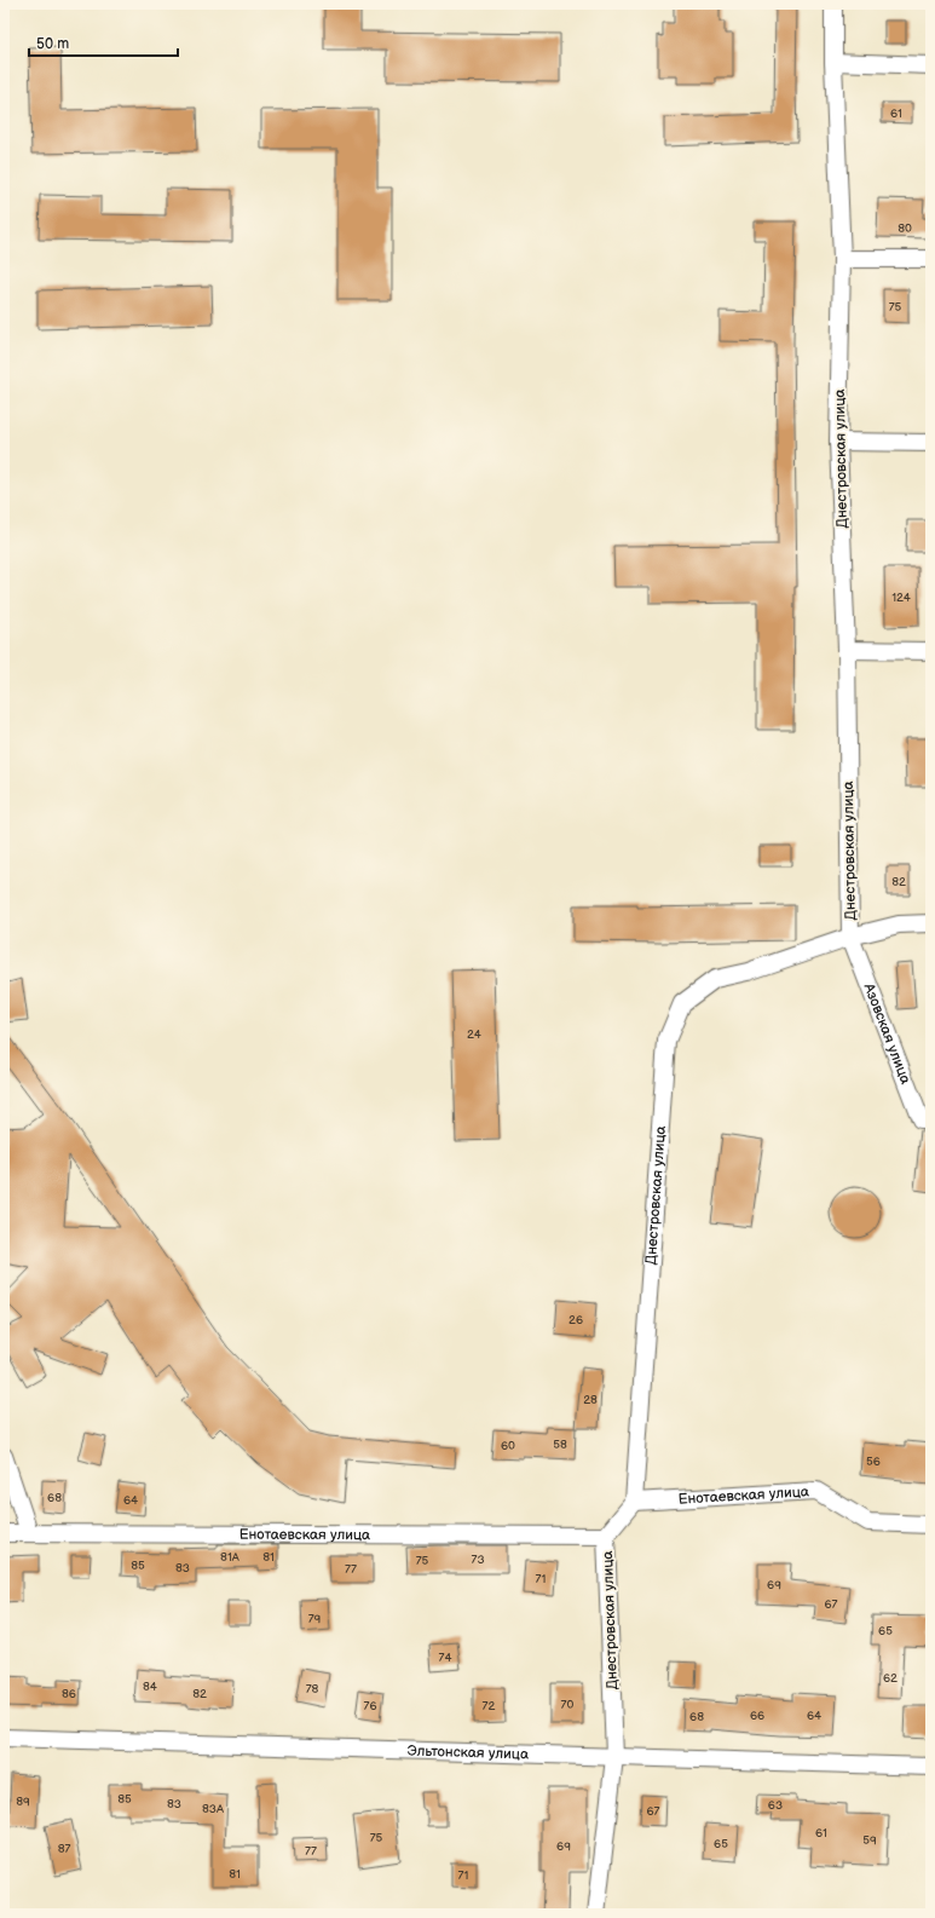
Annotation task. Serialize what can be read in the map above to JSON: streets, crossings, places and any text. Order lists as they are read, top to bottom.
{
  "streets": {
    "street": [
      "Днестровская улица",
      "Азовская улица",
      "Енотаевская улица",
      "Эльтонская улица"
    ]
  },
  "crossings": [
    ["Днестровская улица", "Азовская улица"],
    ["Днестровская улица", "Енотаевская улица"],
    ["Днестровская улица", "Эльтонская улица"]
  ],
  "house_numbers": [
    "61",
    "80",
    "75",
    "124",
    "82",
    "24",
    "26",
    "28",
    "58",
    "60",
    "56",
    "68",
    "64",
    "81А",
    "81",
    "73",
    "75",
    "85",
    "83",
    "77",
    "71",
    "69",
    "67",
    "79",
    "65",
    "74",
    "62",
    "84",
    "78",
    "86",
    "82",
    "70",
    "76",
    "72",
    "66",
    "64",
    "68",
    "85",
    "89",
    "83",
    "63",
    "83А",
    "67",
    "61",
    "75",
    "59",
    "65",
    "69",
    "87",
    "77",
    "81",
    "71"
  ],
  "scale_bar": "50 m"
}
